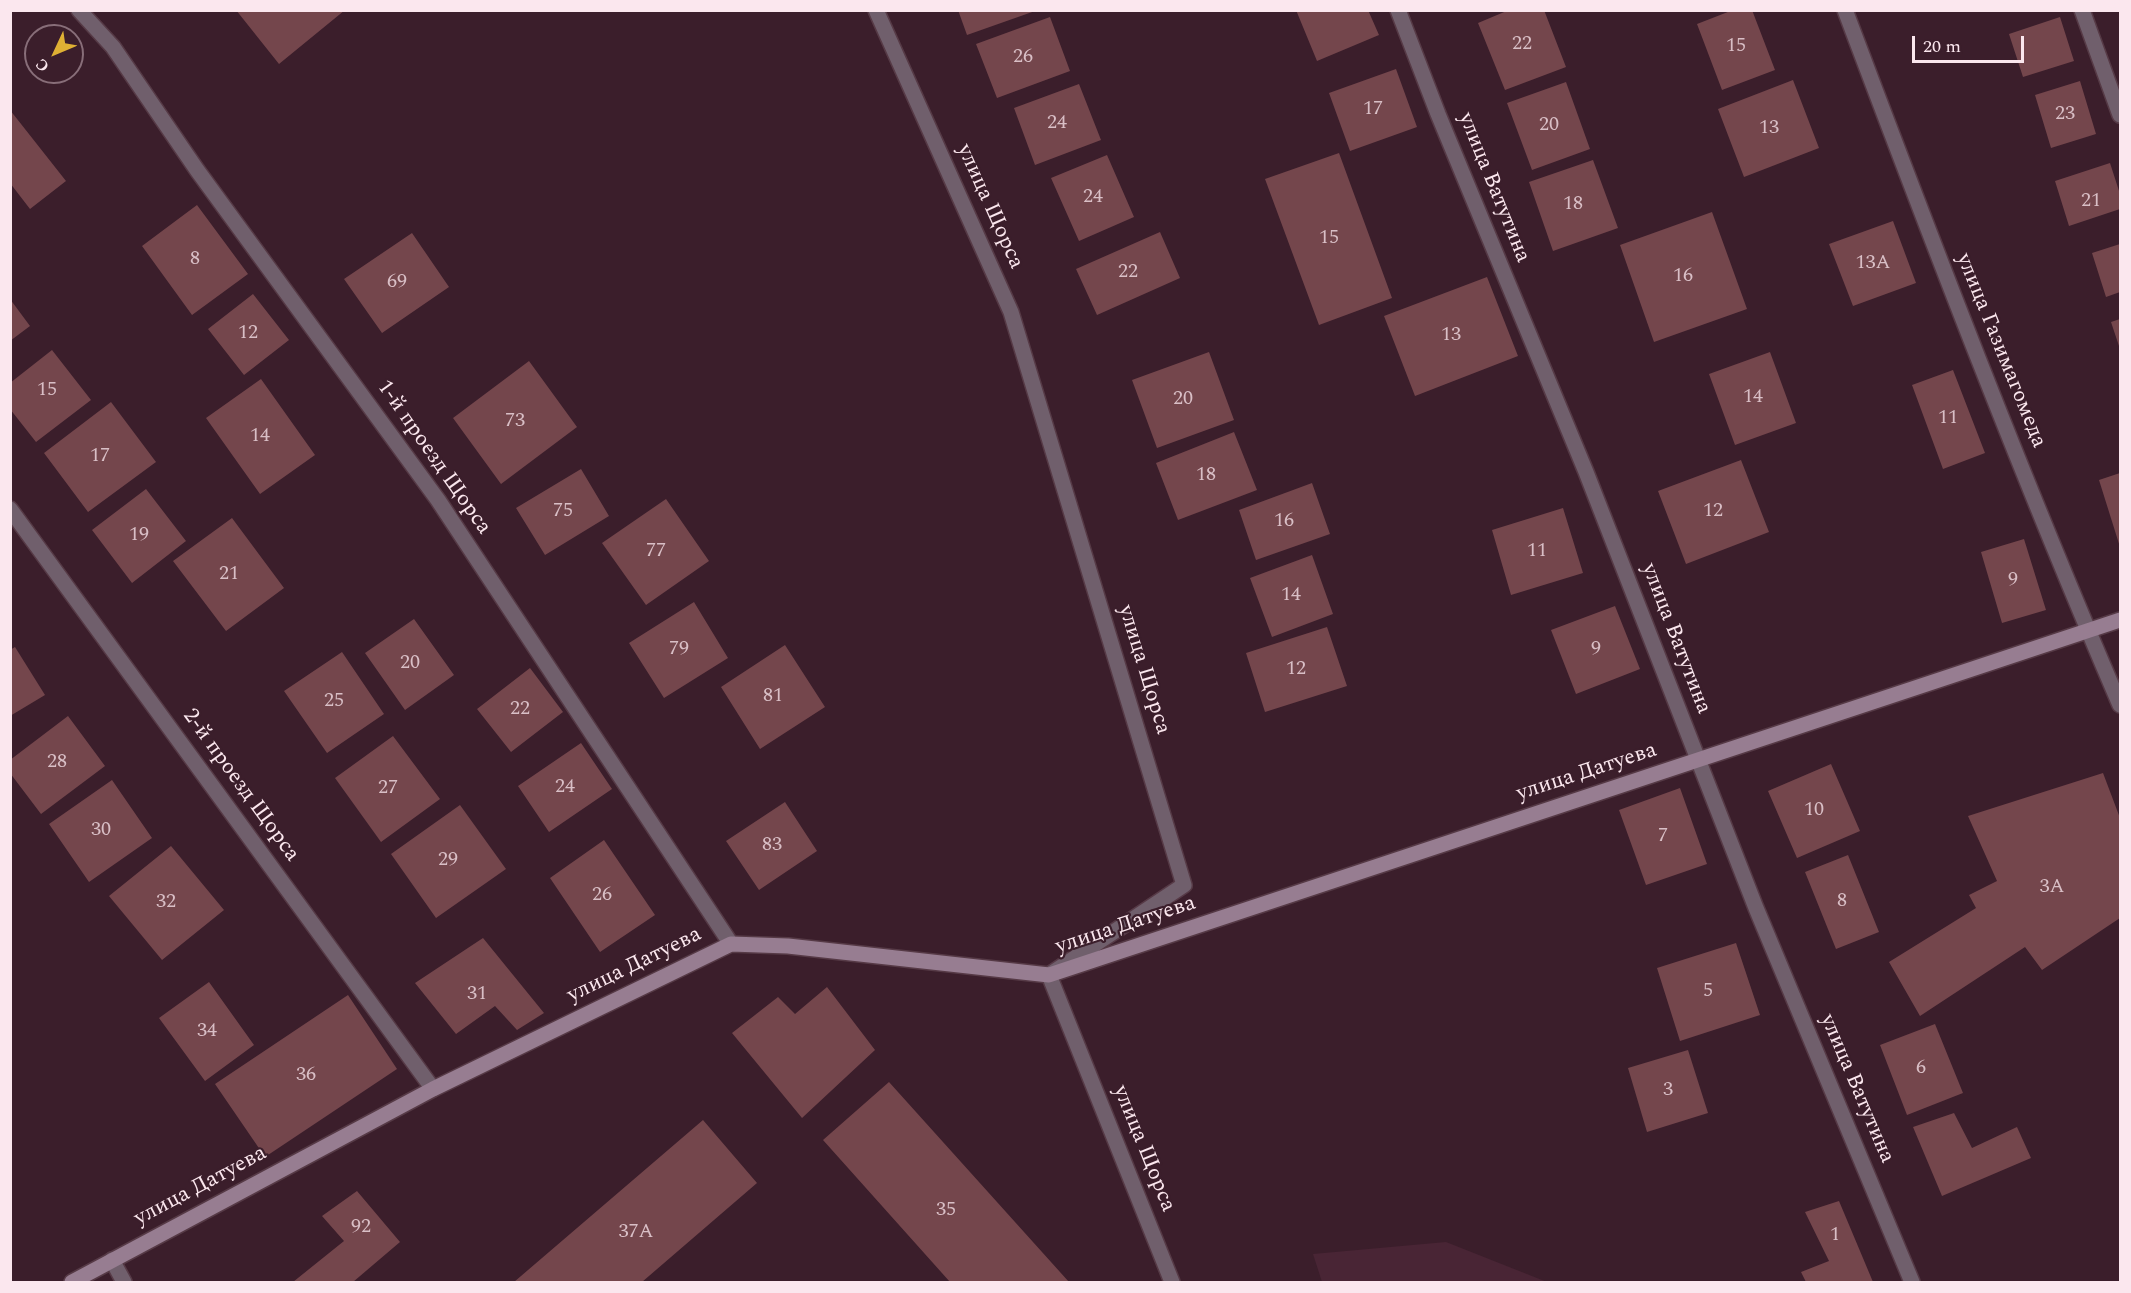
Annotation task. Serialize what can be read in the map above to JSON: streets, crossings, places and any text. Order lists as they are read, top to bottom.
{
  "streets": {
    "street": [
      "улица Ватутина",
      "улица Щорса",
      "улица Газимагомеда",
      "1-й проезд Щорса",
      "улица Датуева",
      "2-й проезд Щорса"
    ]
  },
  "crossings": [
    ["улица Ватутина", "улица Датуева"],
    ["улица Щорса", "улица Датуева"],
    ["улица Газимагомеда", "улица Датуева"],
    ["1-й проезд Щорса", "улица Датуева"],
    ["улица Датуева", "2-й проезд Щорса"]
  ],
  "house_numbers": [
    "22",
    "15",
    "26",
    "17",
    "23",
    "24",
    "20",
    "13",
    "24",
    "21",
    "18",
    "15",
    "8",
    "13А",
    "22",
    "16",
    "69",
    "12",
    "13",
    "15",
    "14",
    "20",
    "11",
    "73",
    "14",
    "17",
    "18",
    "75",
    "12",
    "16",
    "19",
    "77",
    "11",
    "21",
    "9",
    "14",
    "79",
    "9",
    "20",
    "12",
    "81",
    "25",
    "22",
    "28",
    "24",
    "27",
    "10",
    "30",
    "7",
    "83",
    "29",
    "3А",
    "26",
    "8",
    "32",
    "5",
    "31",
    "34",
    "6",
    "36",
    "3",
    "35",
    "92",
    "37А",
    "1"
  ],
  "scale_bar": "20 m",
  "north": "bottom left"
}
